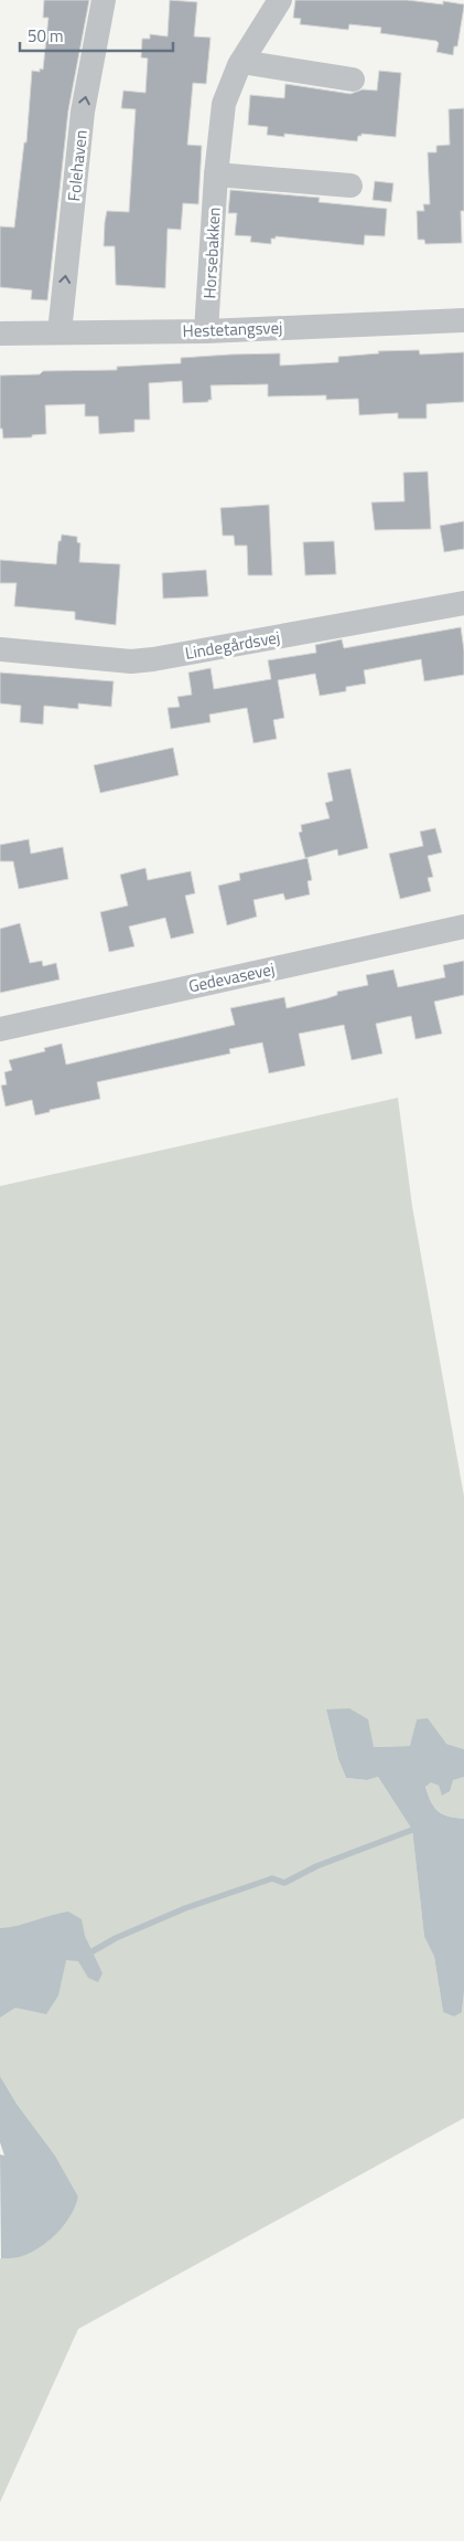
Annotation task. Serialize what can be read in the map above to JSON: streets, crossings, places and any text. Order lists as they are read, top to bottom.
{
  "streets": {
    "street": [
      "Folehaven",
      "Horsebakken",
      "Hestetangsvej",
      "Lindegårdsvej",
      "Gedevasevej"
    ]
  },
  "crossings": [
    ["Folehaven", "Hestetangsvej"],
    ["Horsebakken", "Hestetangsvej"]
  ],
  "one_way": ["Folehaven"],
  "scale_bar": "50 m"
}
